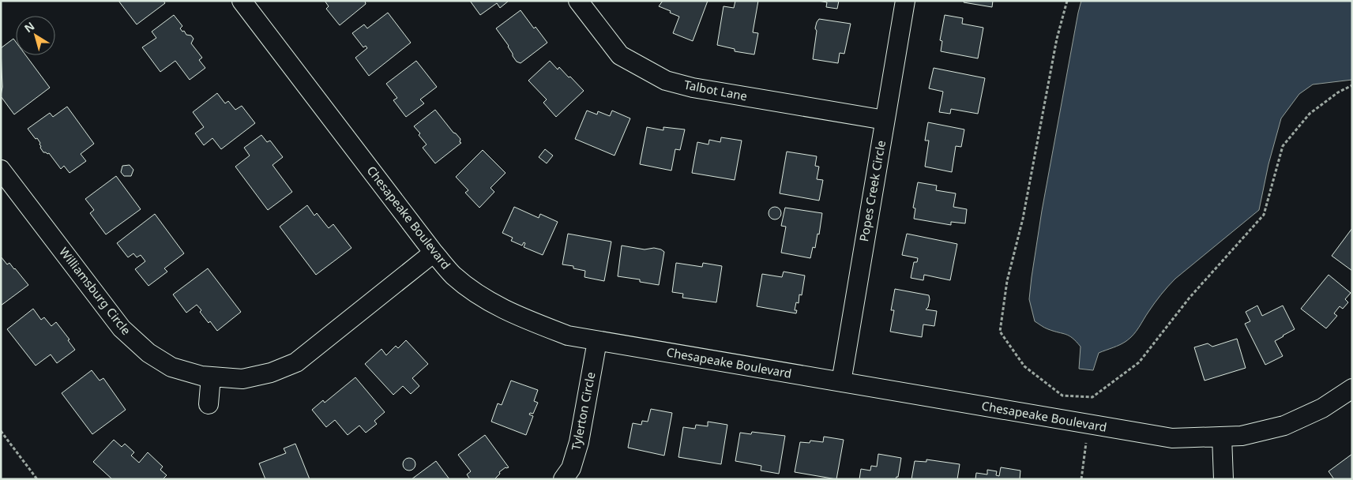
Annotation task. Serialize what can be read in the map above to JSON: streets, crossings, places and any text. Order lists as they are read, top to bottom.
{
  "streets": {
    "street": [
      "Talbot Lane",
      "Popes Creek Circle",
      "Chesapeake Boulevard",
      "Williamsburg Circle",
      "Tylerton Circle"
    ]
  },
  "crossings": [
    ["Talbot Lane", "Popes Creek Circle"],
    ["Popes Creek Circle", "Chesapeake Boulevard"],
    ["Chesapeake Boulevard", "Williamsburg Circle"],
    ["Chesapeake Boulevard", "Tylerton Circle"]
  ],
  "north": "top left"
}
